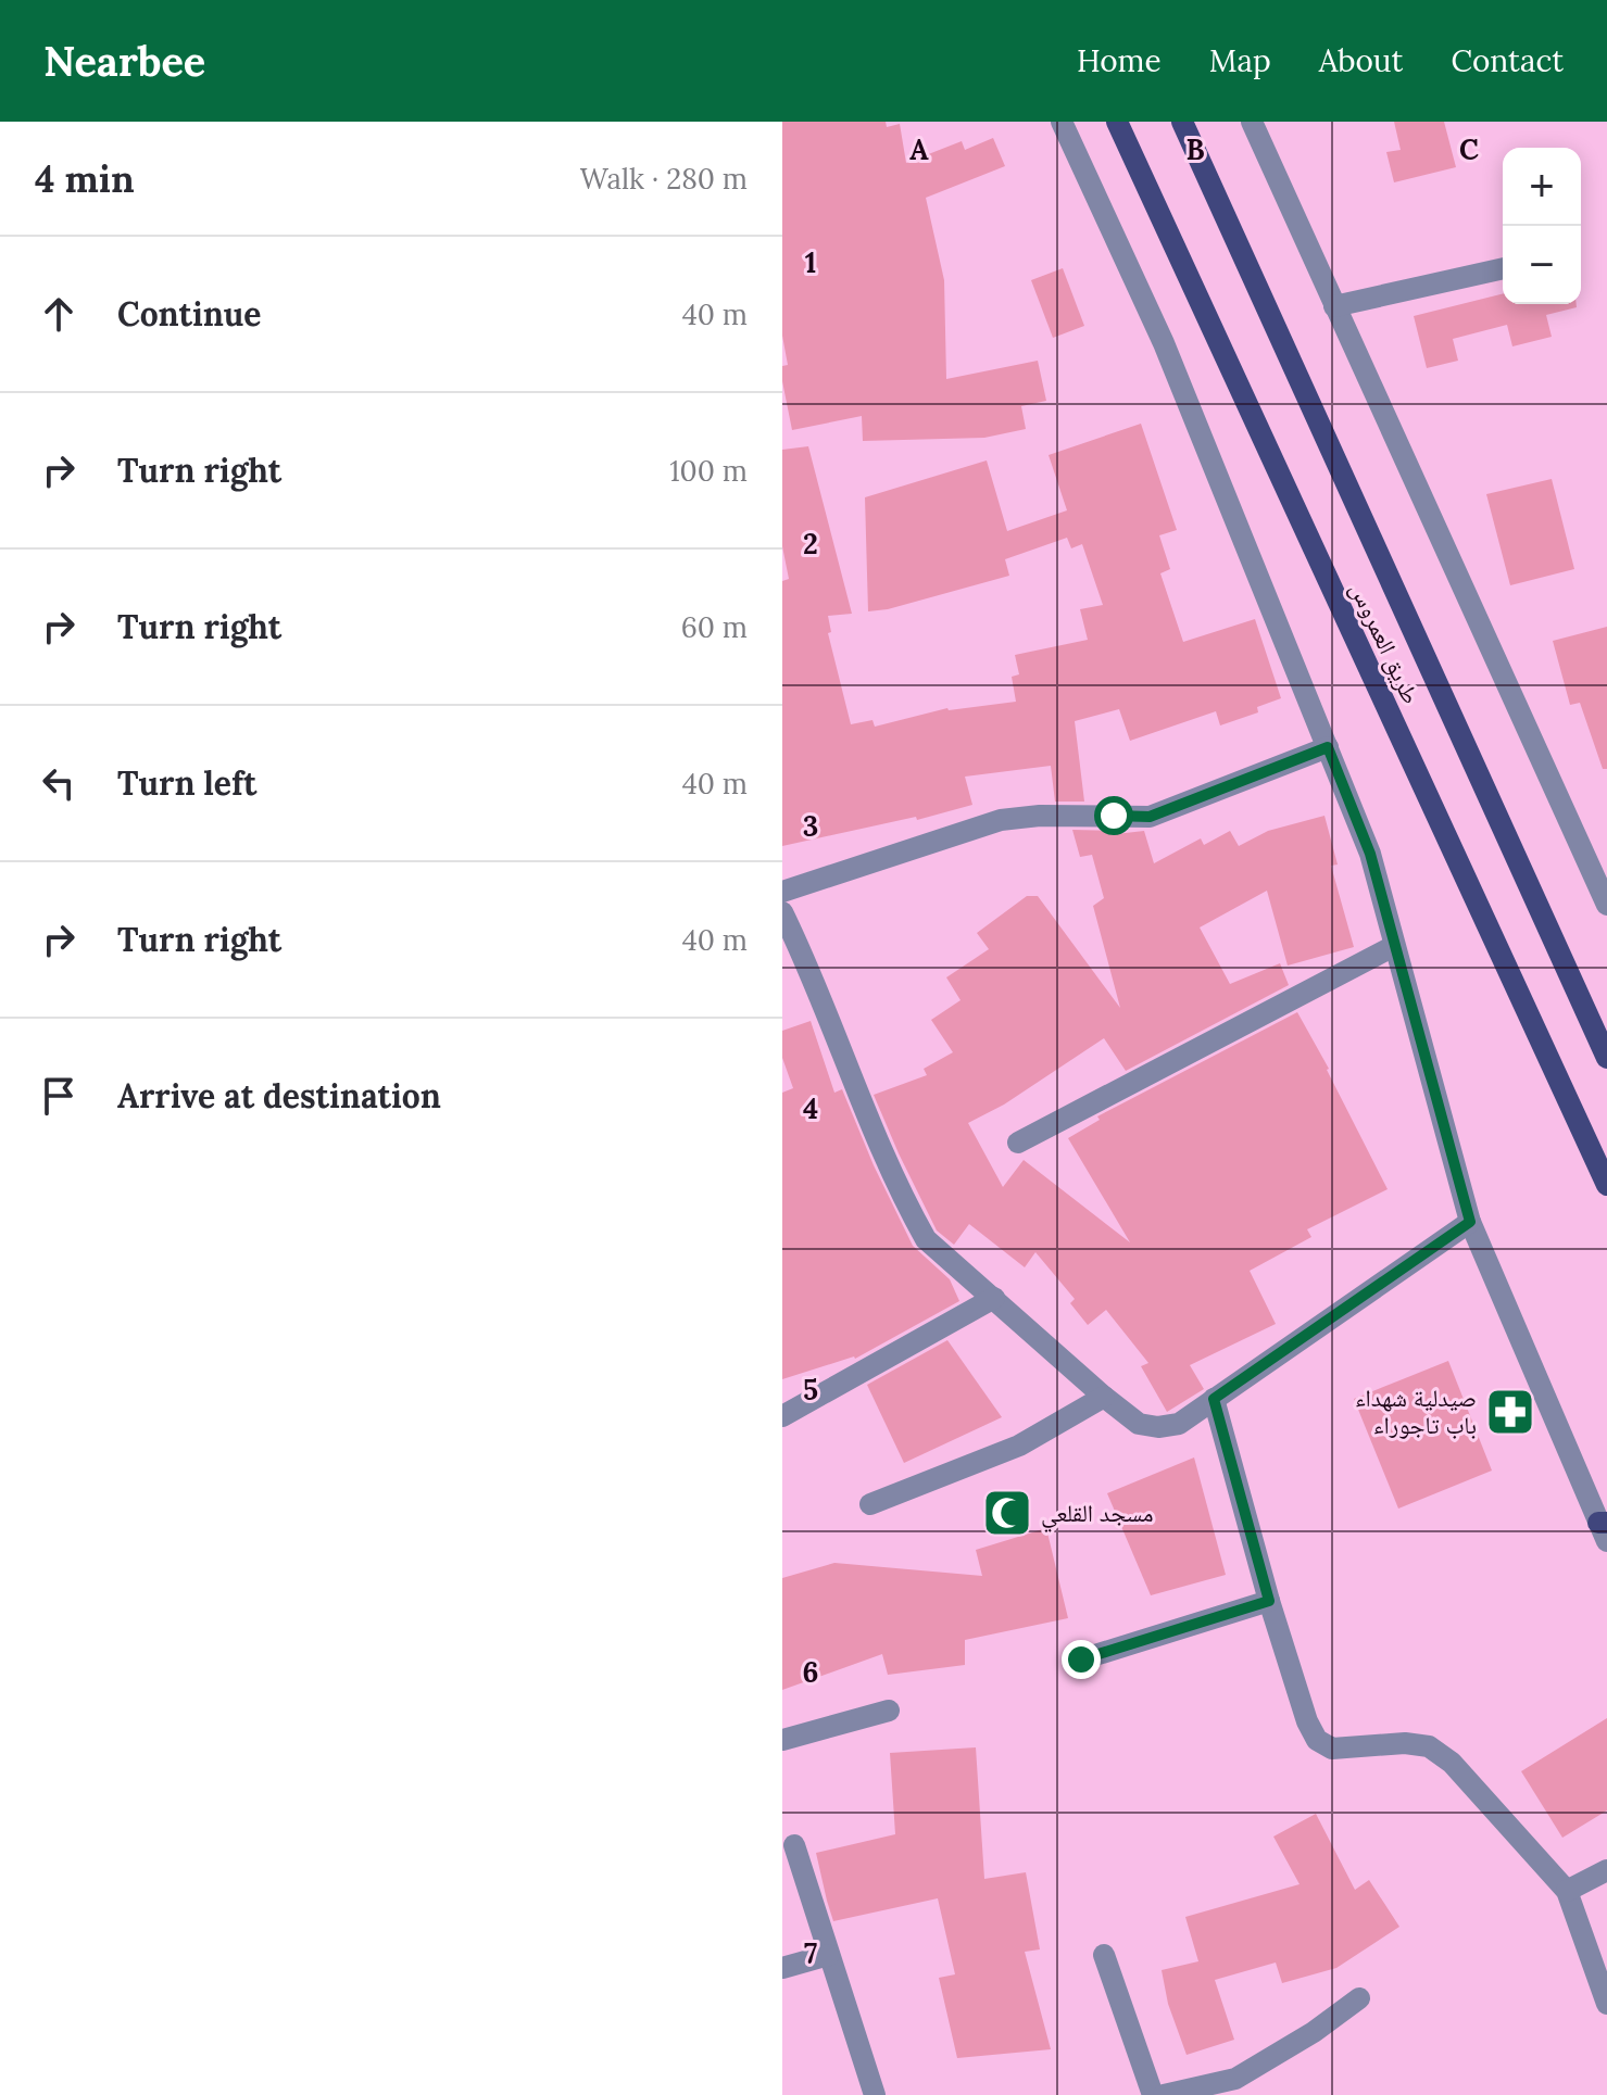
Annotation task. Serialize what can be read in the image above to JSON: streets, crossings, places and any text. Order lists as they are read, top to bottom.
{
  "streets": {
    "main road": ["طريق العمروس"]
  },
  "places": {
    "pharmacy": ["صيدلية شهداء باب تاجوراء"],
    "mosque": ["مسجد القلعي"]
  },
  "page": {
    "header": "Nearbee",
    "nav": [
      "Home",
      "Map",
      "About",
      "Contact"
    ],
    "heading": ["4 min", "Walk · 280 m"],
    "map_buttons": ["+", "−"],
    "list": [
      ["Continue", "40 m"],
      ["Turn right", "100 m"],
      ["Turn right", "60 m"],
      ["Turn left", "40 m"],
      ["Turn right", "40 m"],
      "Arrive at destination"
    ]
  },
  "grid": {
    "columns": ["A", "B", "C"],
    "rows": [
      "1",
      "2",
      "3",
      "4",
      "5",
      "6",
      "7"
    ]
  }
}
